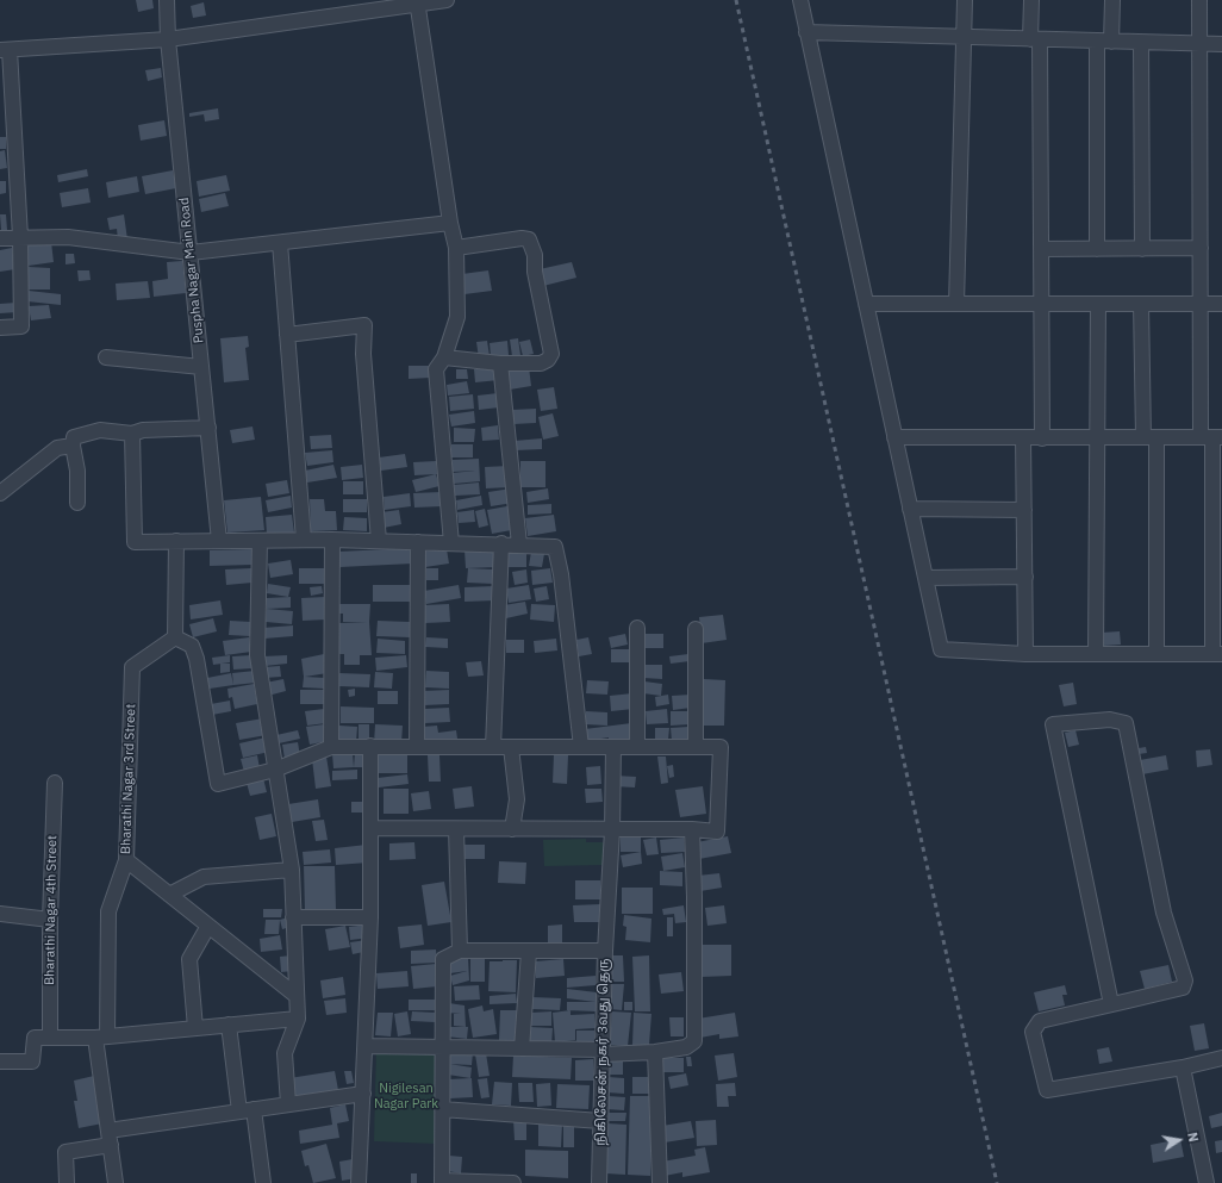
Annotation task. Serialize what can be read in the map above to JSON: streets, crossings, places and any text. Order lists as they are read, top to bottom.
{
  "streets": {
    "street": [
      "Puspha Nagar Main Road",
      "Bharathi Nagar 3rd Street",
      "Bharathi Nagar 4th Street",
      "நிகிலேசன் நகர் 3வது தெரு"
    ]
  },
  "parks": ["Nigilesan Nagar Park"],
  "north": "right"
}
